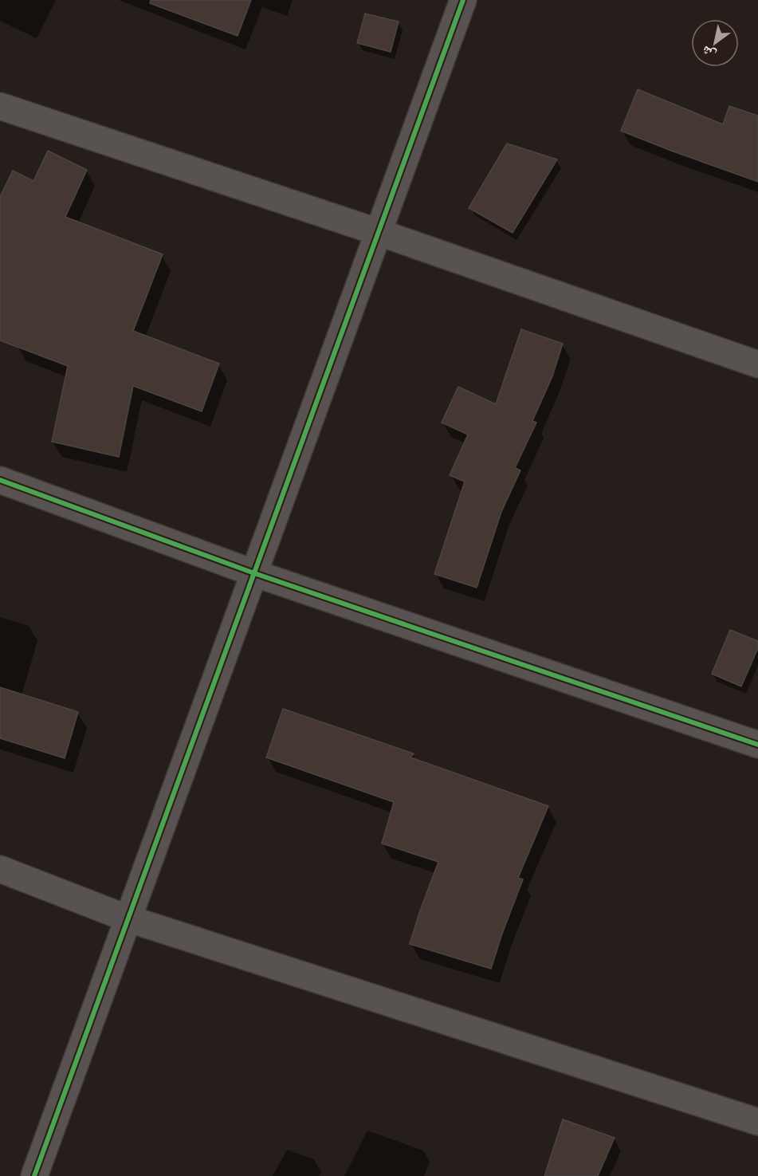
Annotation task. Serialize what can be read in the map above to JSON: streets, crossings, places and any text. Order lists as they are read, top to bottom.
{
  "north": "bottom left"
}
